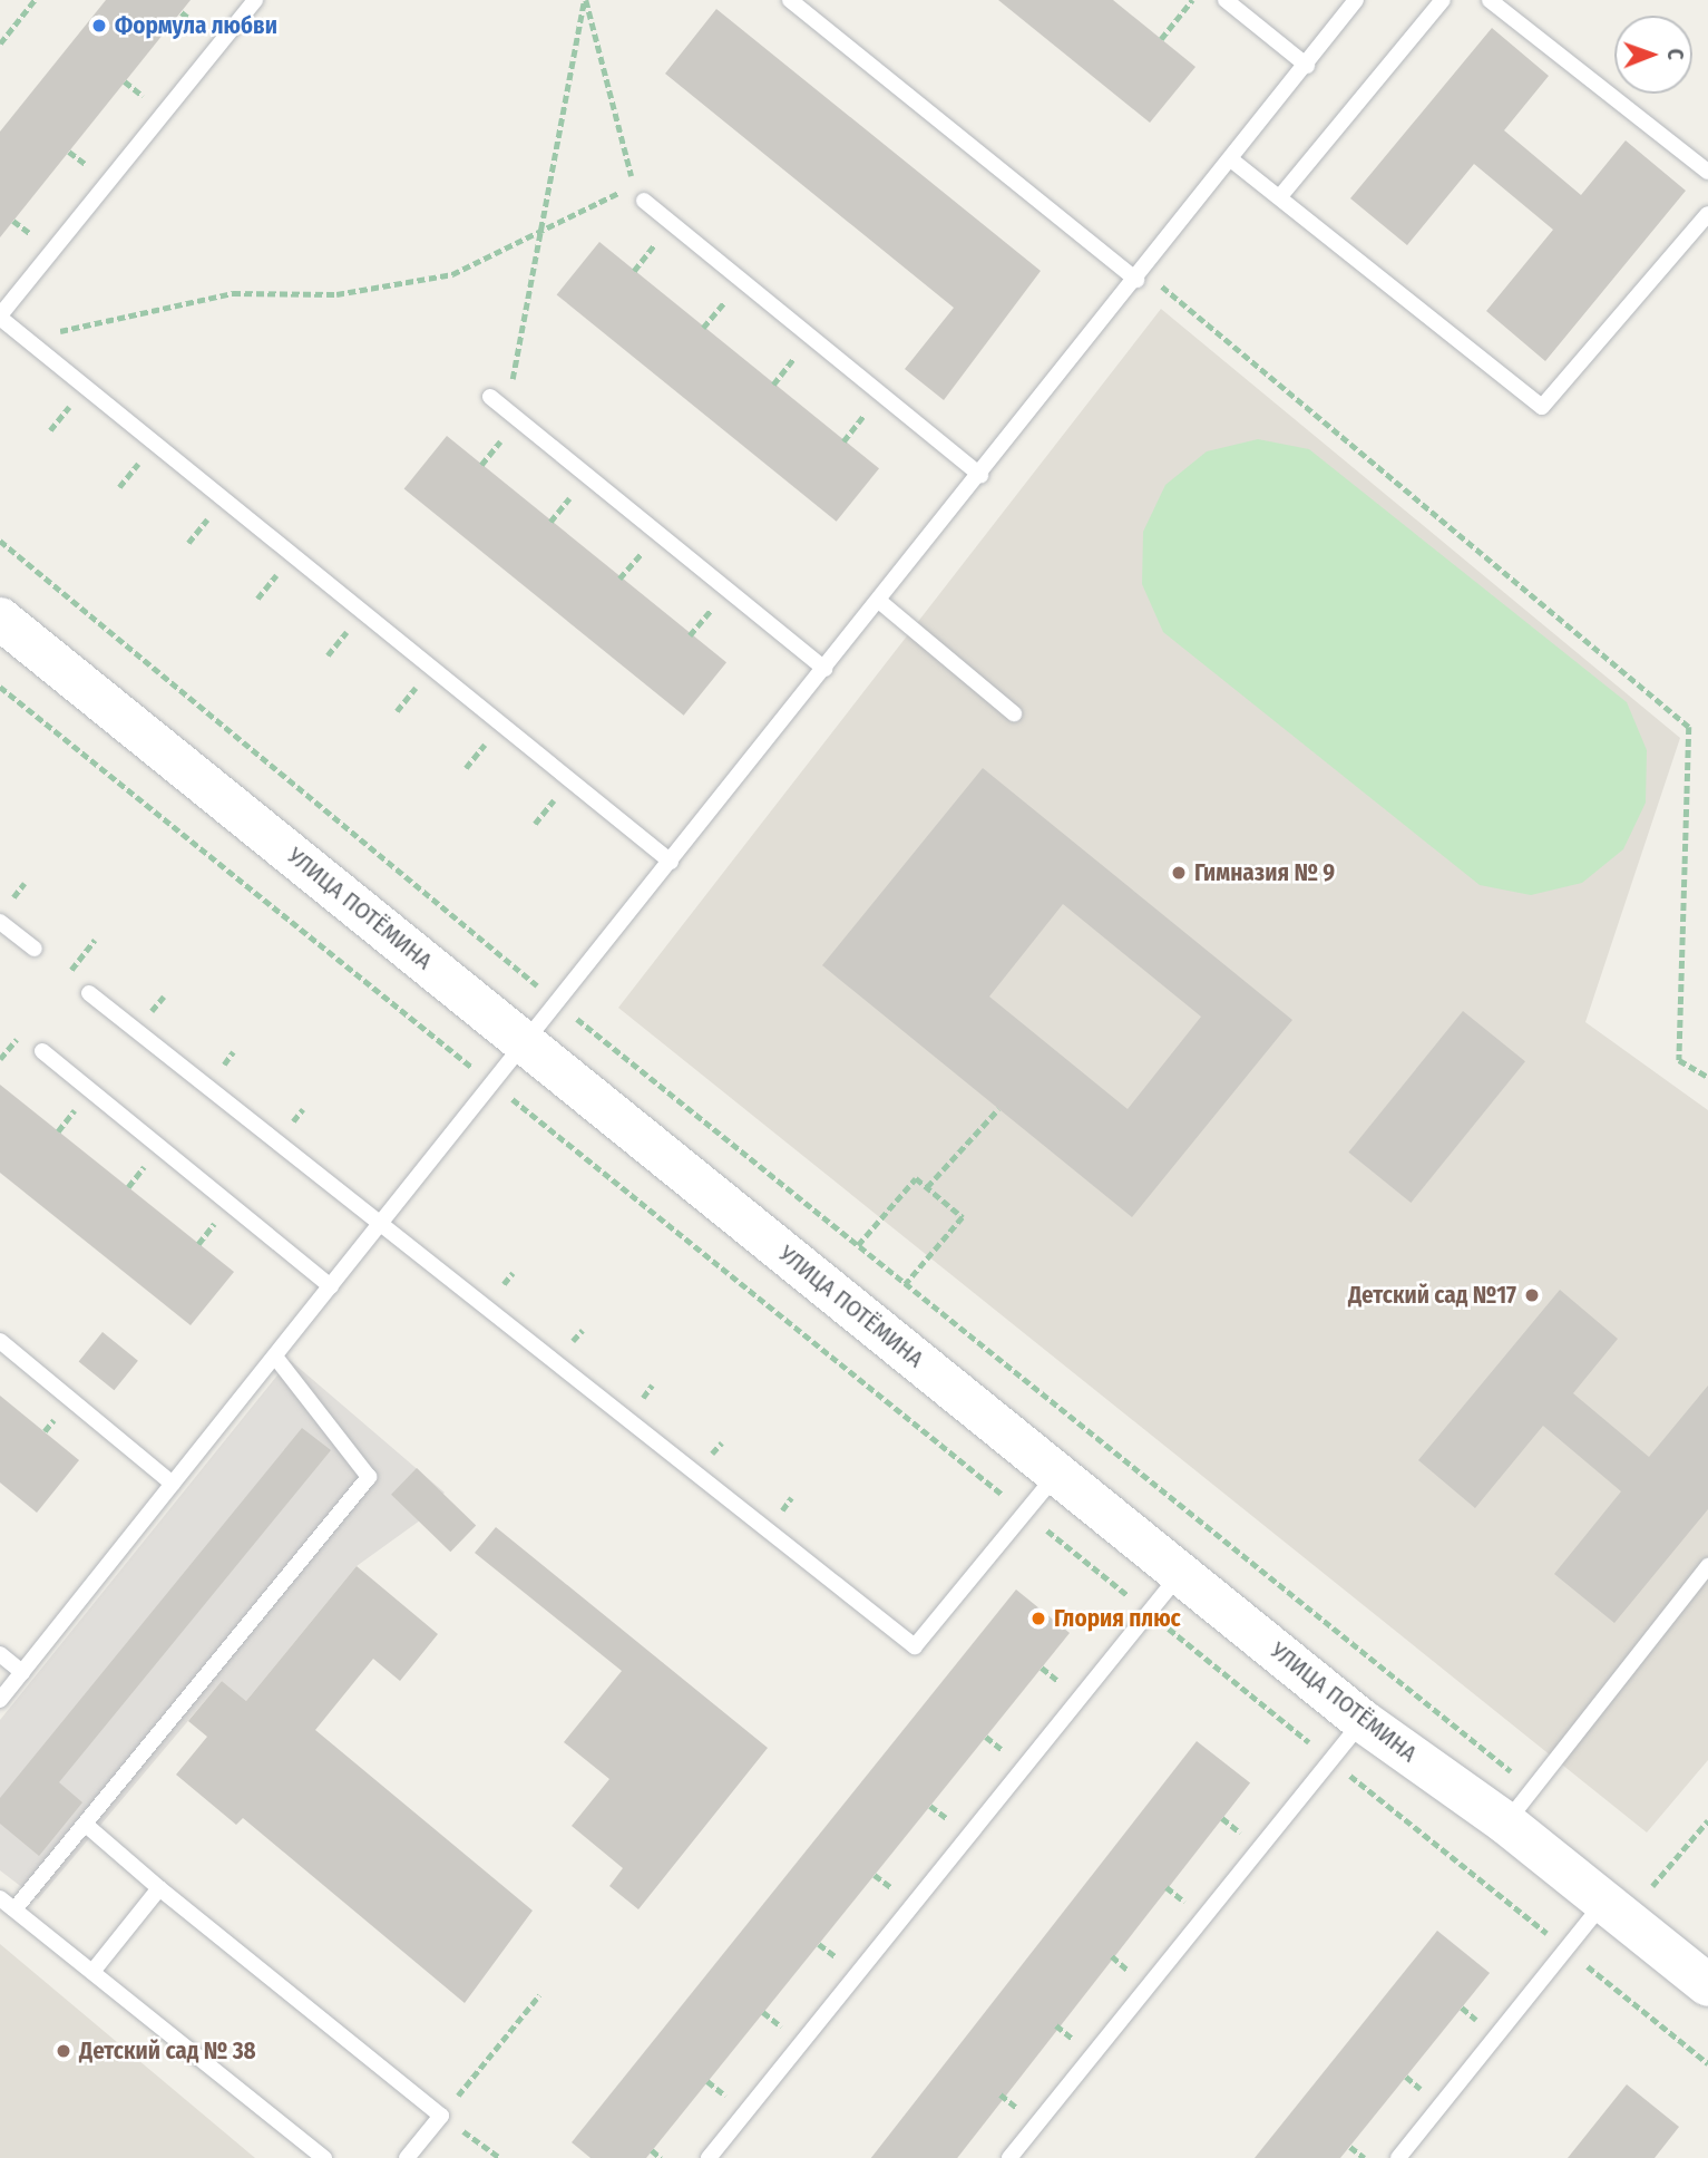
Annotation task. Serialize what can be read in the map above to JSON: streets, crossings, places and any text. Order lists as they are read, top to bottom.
{
  "streets": {
    "street": ["УЛИЦА ПОТЁМИНА"]
  },
  "places": [
    "Формула любви",
    "Гимназия № 9",
    "Детский сад №17",
    "Глория плюс",
    "Детский сад № 38"
  ],
  "north": "right"
}
